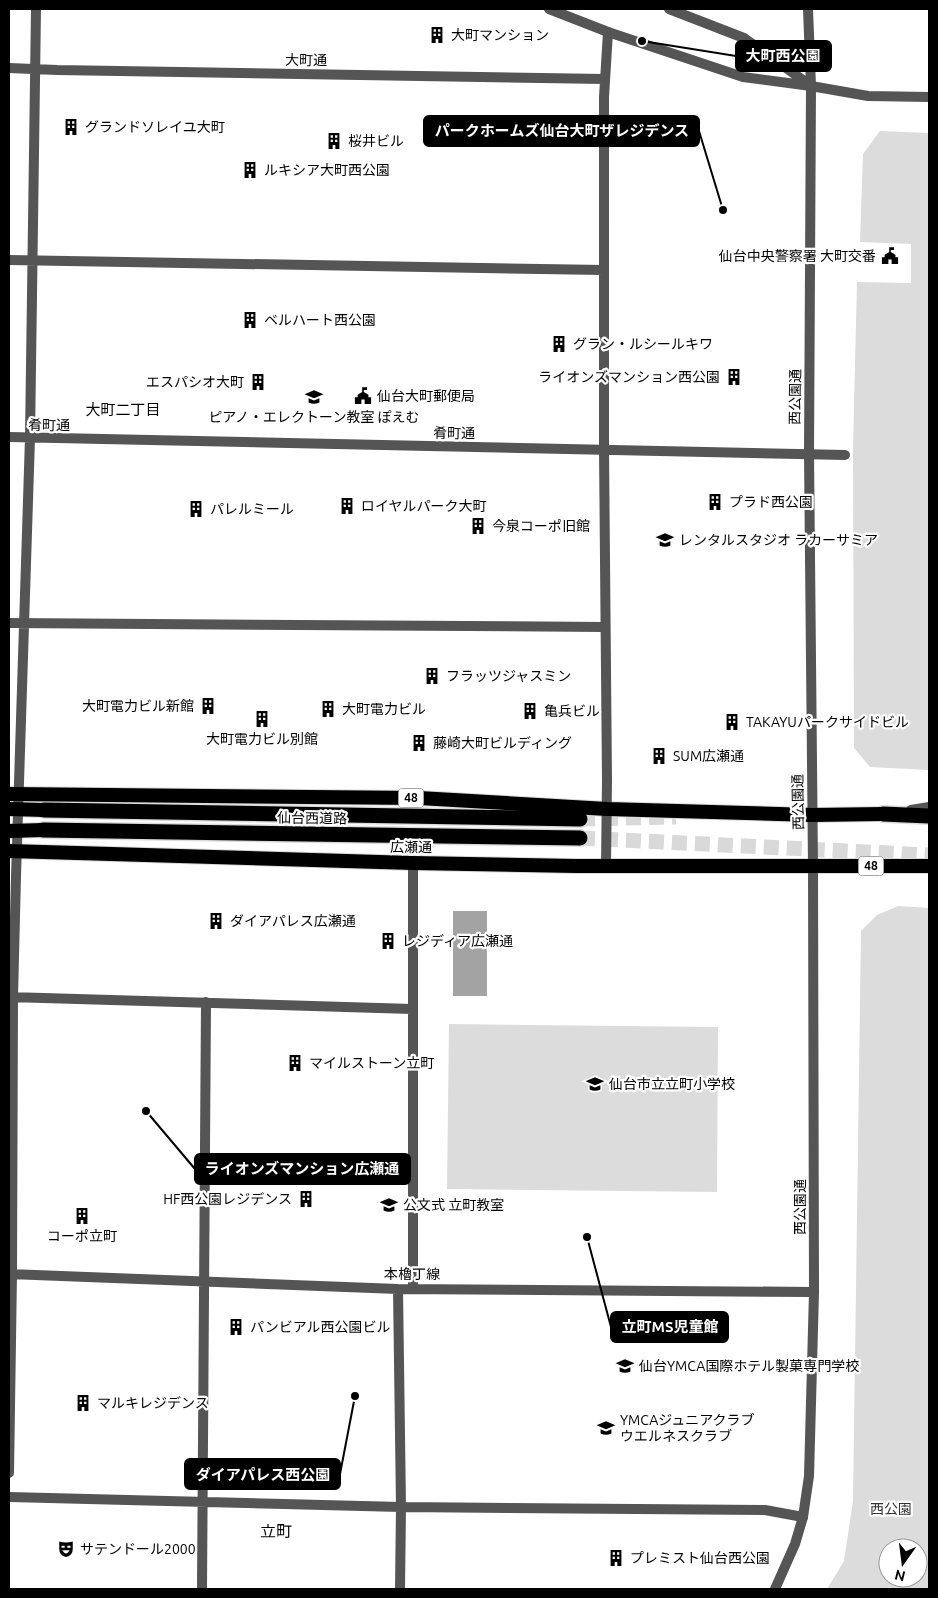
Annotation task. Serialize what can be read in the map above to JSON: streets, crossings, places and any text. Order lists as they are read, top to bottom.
{
  "streets": {
    "highway": ["48", "仙台西道路", "広瀬通"],
    "street": [
      "大町通",
      "西公園通",
      "肴町通",
      "本櫓丁線"
    ]
  },
  "crossings": [
    ["西公園通", "肴町通"],
    ["西公園通", "48"],
    ["西公園通", "広瀬通"],
    ["西公園通", "本櫓丁線"],
    ["48", "仙台西道路"],
    ["48", "広瀬通"]
  ],
  "districts": ["大町二丁目", "立町"],
  "parks": ["西公園"],
  "places": {
    "building": [
      "大町マンション",
      "グランドソレイユ大町",
      "桜井ビル",
      "ルキシア大町西公園",
      "ベルハート西公園",
      "グラン・ルシールキワ",
      "ライオンズマンション西公園",
      "エスパシオ大町",
      "プラド西公園",
      "ロイヤルパーク大町",
      "パレルミール",
      "今泉コーポ旧館",
      "フラッツジャスミン",
      "大町電力ビル新館",
      "大町電力ビル",
      "亀兵ビル",
      "大町電力ビル別館",
      "TAKAYUパークサイドビル",
      "藤崎大町ビルディング",
      "SUM広瀬通",
      "ダイアパレス広瀬通",
      "レジディア広瀬通",
      "マイルストーン立町",
      "HF西公園レジデンス",
      "コーポ立町",
      "パンビアル西公園ビル",
      "マルキレジデンス",
      "プレミスト仙台西公園"
    ],
    "other": [
      "大町西公園",
      "パークホームズ仙台大町ザレジデンス",
      "ライオンズマンション広瀬通",
      "立町MS児童館",
      "ダイアパレス西公園"
    ],
    "public building": ["仙台中央警察署 大町交番", "仙台大町郵便局"],
    "school or university": [
      "ピアノ・エレクトーン教室 ぽえむ",
      "レンタルスタジオ ラカーサミア",
      "仙台市立立町小学校",
      "公文式 立町教室",
      "仙台YMCA国際ホテル製菓専門学校",
      "YMCAジュニアクラブ ウエルネスクラブ"
    ],
    "theatre": ["サテンドール2000"]
  },
  "north": "bottom"
}
